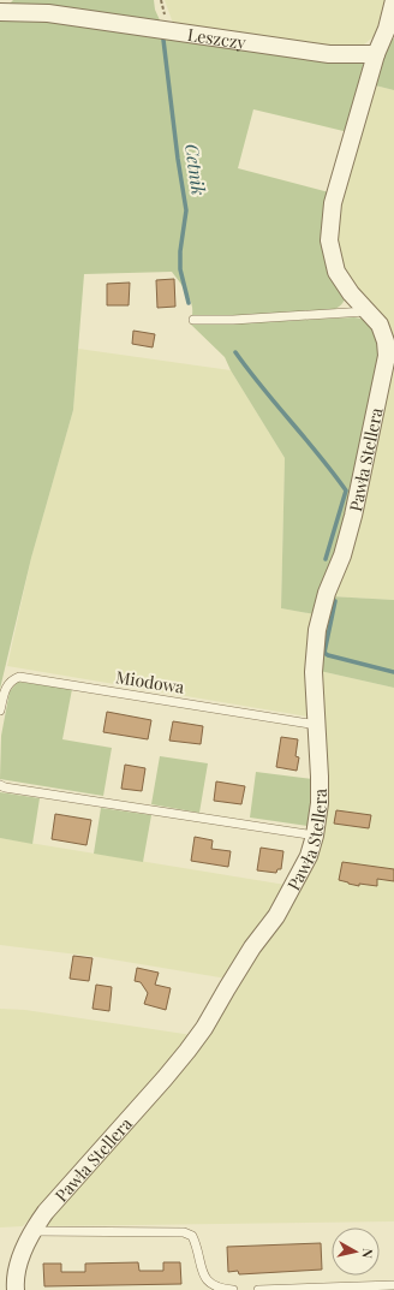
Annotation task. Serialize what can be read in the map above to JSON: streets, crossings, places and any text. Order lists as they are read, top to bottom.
{
  "streets": {
    "street": ["Leszczy", "Pawła Stellera"],
    "lane": ["Miodowa"]
  },
  "crossings": [
    ["Leszczy", "Pawła Stellera"],
    ["Pawła Stellera", "Miodowa"]
  ],
  "water": ["Cetnik"],
  "north": "right"
}
